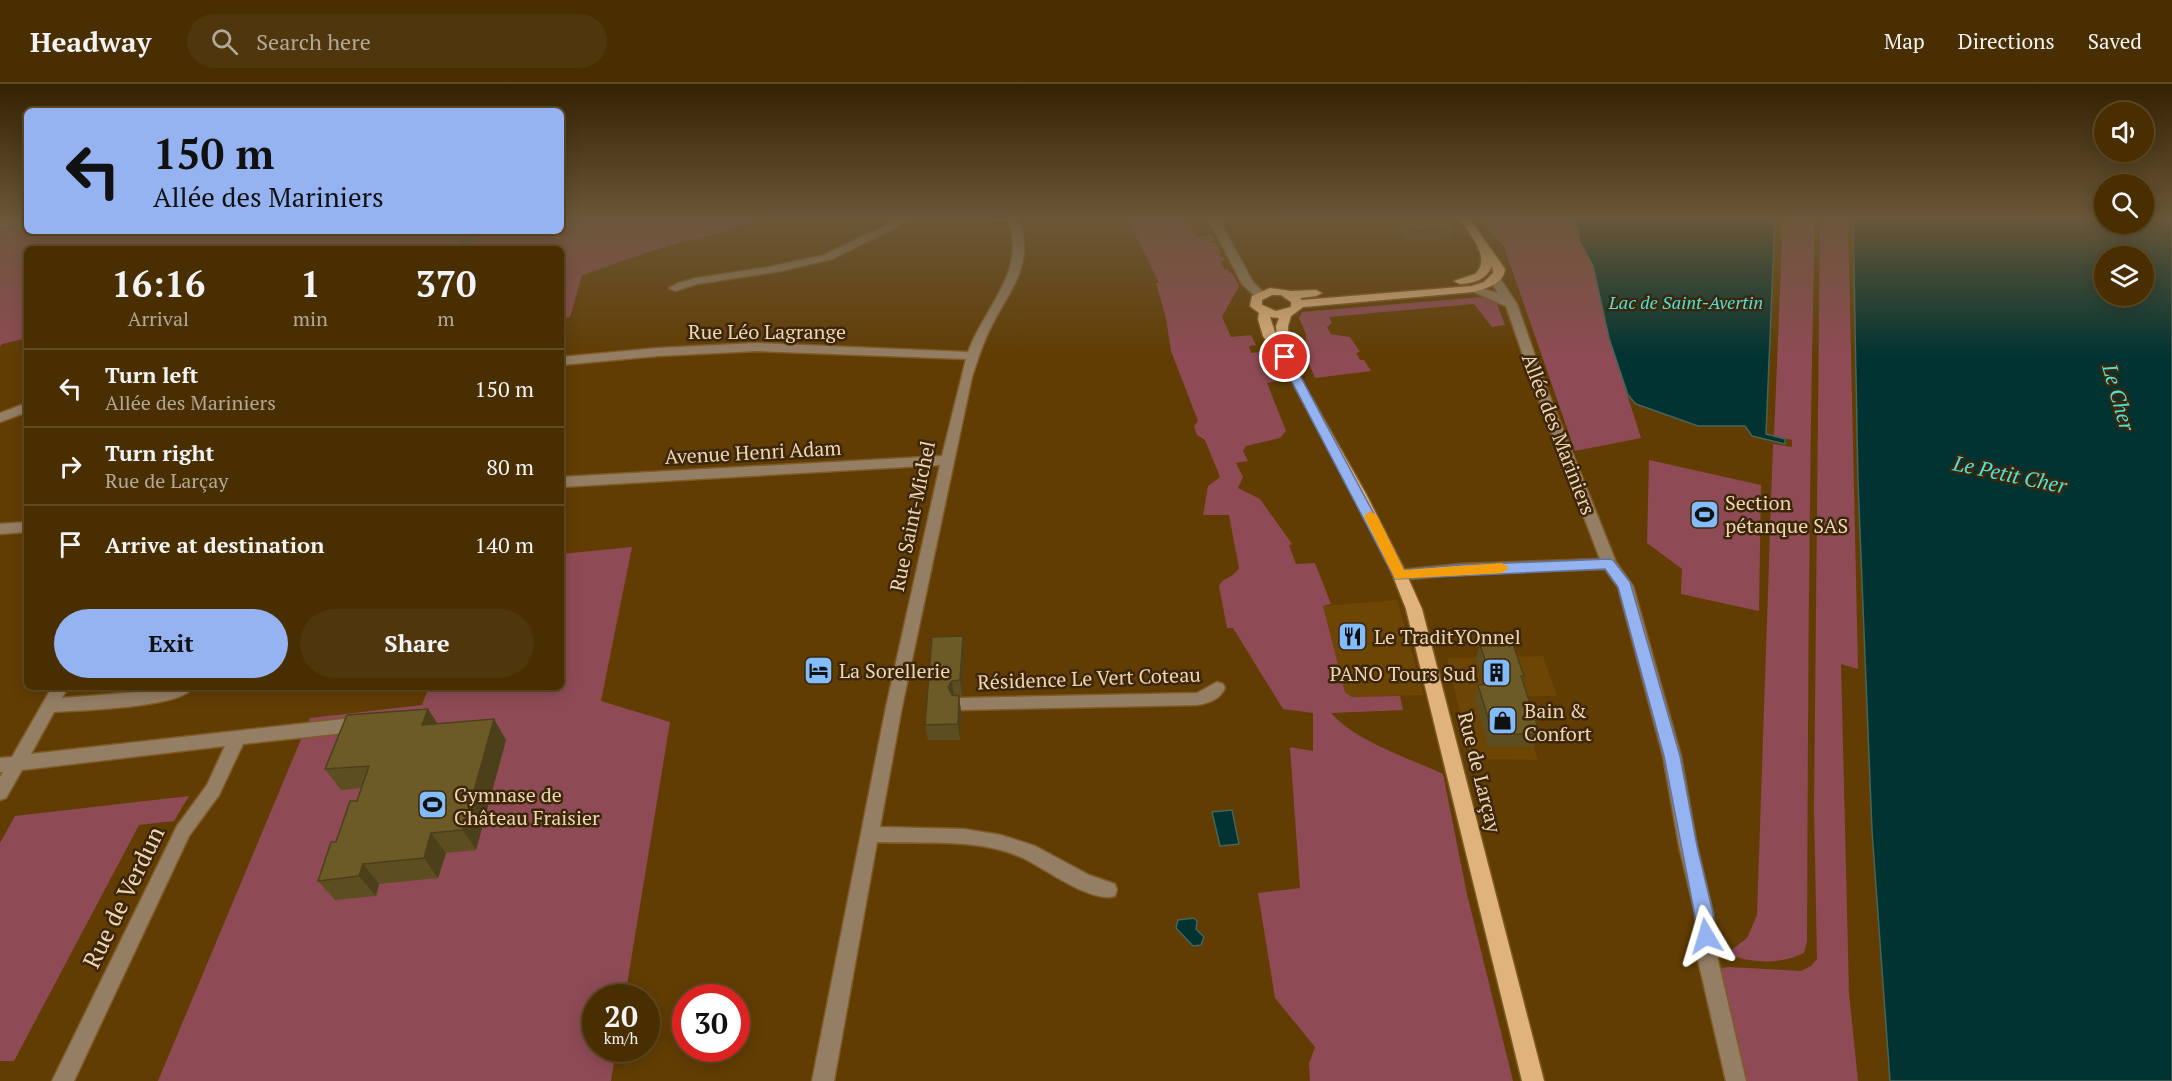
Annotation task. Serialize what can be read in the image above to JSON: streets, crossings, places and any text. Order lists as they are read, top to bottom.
{
  "streets": {
    "main road": ["Rue de Larçay"],
    "street": [
      "Rue Léo Lagrange",
      "Allée des Mariniers",
      "Avenue Henri Adam",
      "Rue Saint-Michel",
      "Résidence Le Vert Coteau",
      "Rue de Verdun"
    ]
  },
  "crossings": [
    ["Rue Léo Lagrange", "Rue Saint-Michel"],
    ["Avenue Henri Adam", "Rue Saint-Michel"]
  ],
  "water": ["Lac de Saint-Avertin", "Le Cher", "Le Petit Cher"],
  "places": {
    "sports": ["Section pétanque SAS", "Gymnase de Château Fraisier"],
    "restaurant": ["Le TraditYOnnel"],
    "hotel": ["La Sorellerie"],
    "building": ["PANO Tours Sud"],
    "shop": ["Bain & Confort"]
  },
  "page": {
    "header": "Headway",
    "search": "Search here",
    "nav": ["Map", "Directions", "Saved"],
    "turn": ["150 m", "Allée des Mariniers"],
    "eta": [
      "16:16",
      "Arrival",
      "1",
      "min",
      "370",
      "m"
    ],
    "list": [
      {
        "name": "Turn left",
        "note": "Allée des Mariniers",
        "value": "150 m"
      },
      {
        "name": "Turn right",
        "note": "Rue de Larçay",
        "value": "80 m"
      },
      {
        "name": "Arrive at destination",
        "value": "140 m"
      }
    ],
    "buttons": ["Exit", "Share"],
    "speed": "20 km/h",
    "limit": "30"
  }
}
